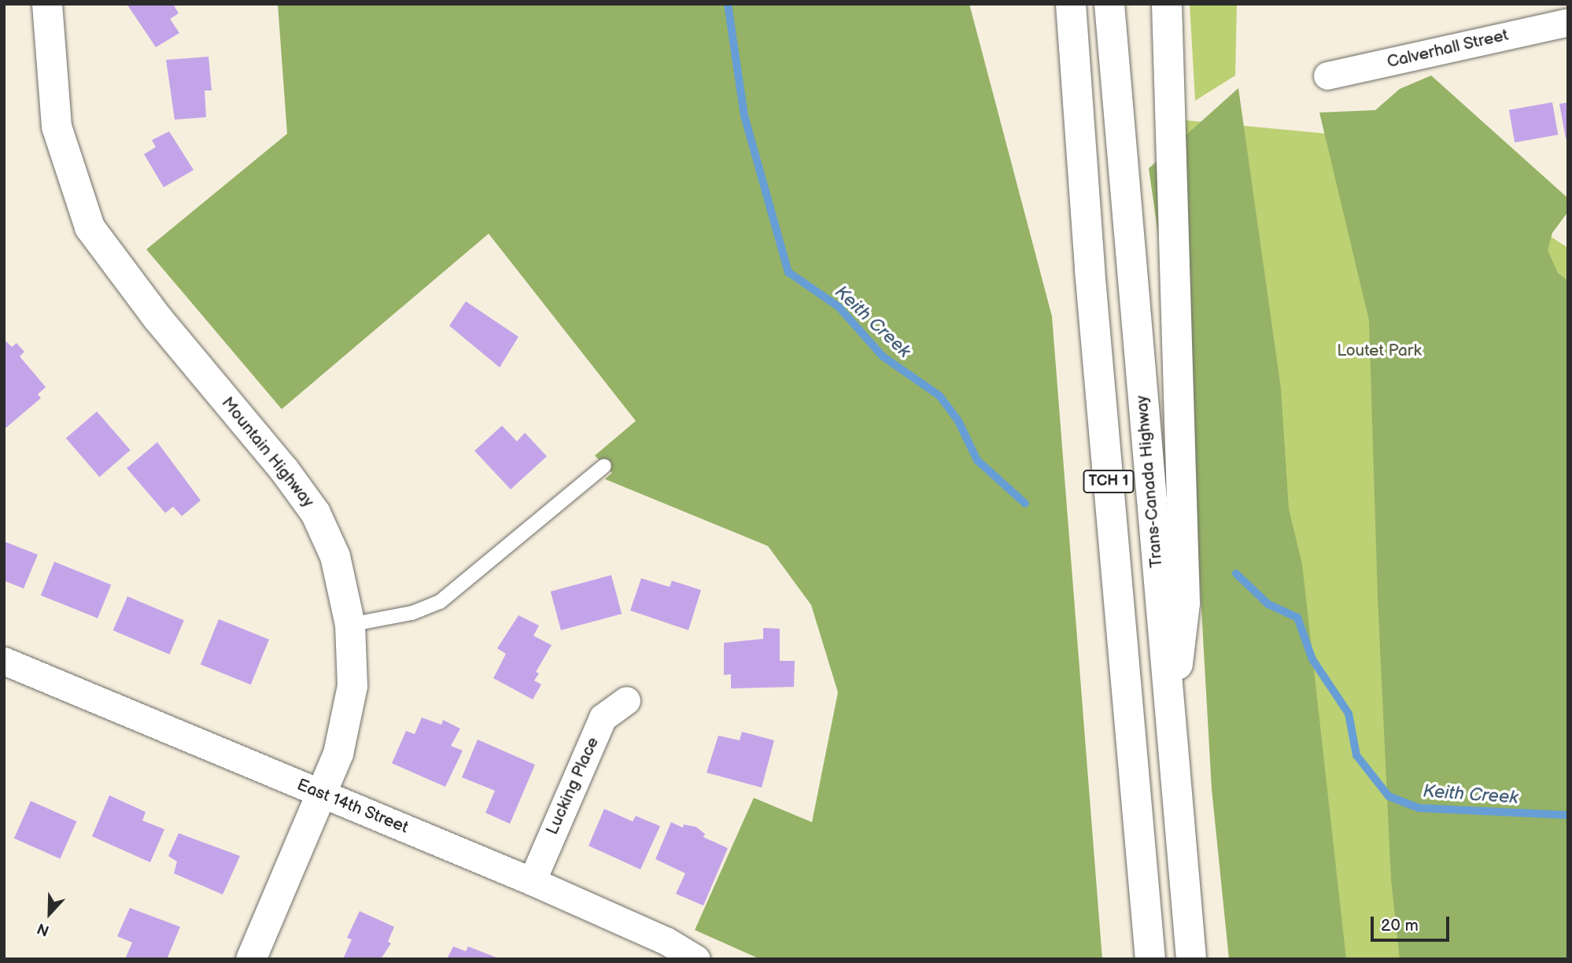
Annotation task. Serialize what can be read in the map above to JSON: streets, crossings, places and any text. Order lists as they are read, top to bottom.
{
  "streets": {
    "main road": ["Mountain Highway", "TCH 1", "Trans-Canada Highway"],
    "street": ["Calverhall Street", "Lucking Place", "East 14th Street"]
  },
  "crossings": [
    ["Mountain Highway", "East 14th Street"],
    ["Lucking Place", "East 14th Street"]
  ],
  "water": ["Keith Creek"],
  "parks": ["Loutet Park"],
  "scale_bar": "20 m",
  "north": "bottom"
}
